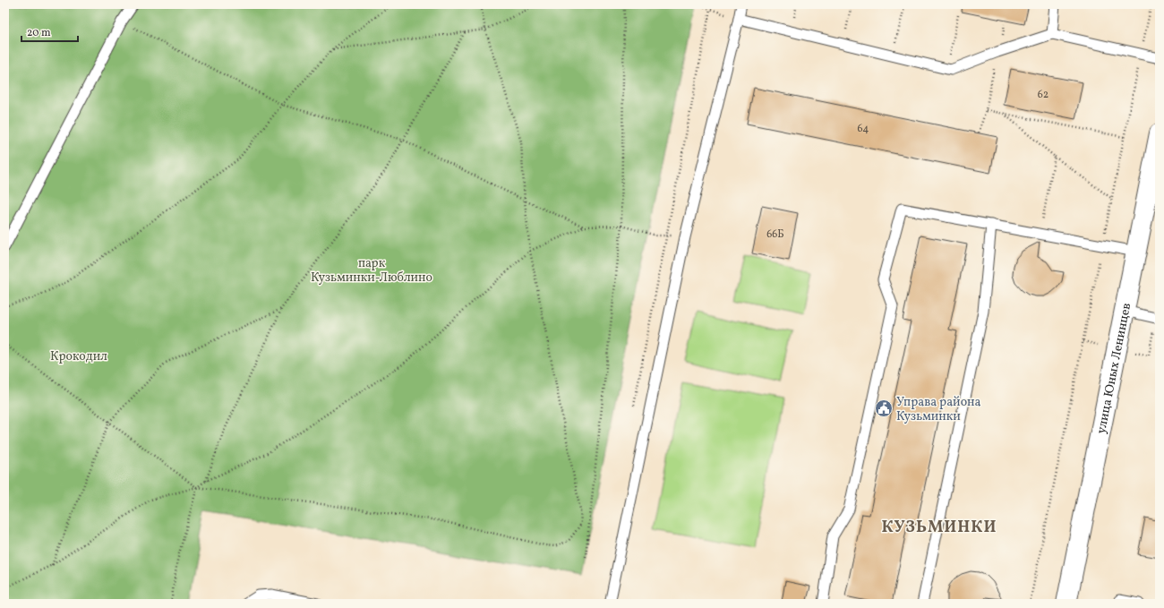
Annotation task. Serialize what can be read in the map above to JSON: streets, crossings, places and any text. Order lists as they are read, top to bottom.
{
  "streets": {
    "main road": ["улица Юных Ленинцев"]
  },
  "districts": ["КУЗЬМИНКИ"],
  "parks": ["парк Кузьминки-Люблино", "Крокодил"],
  "places": {
    "public building": ["Управа района Кузьминки"]
  },
  "house_numbers": ["62", "64", "66Б"],
  "scale_bar": "20 m"
}
